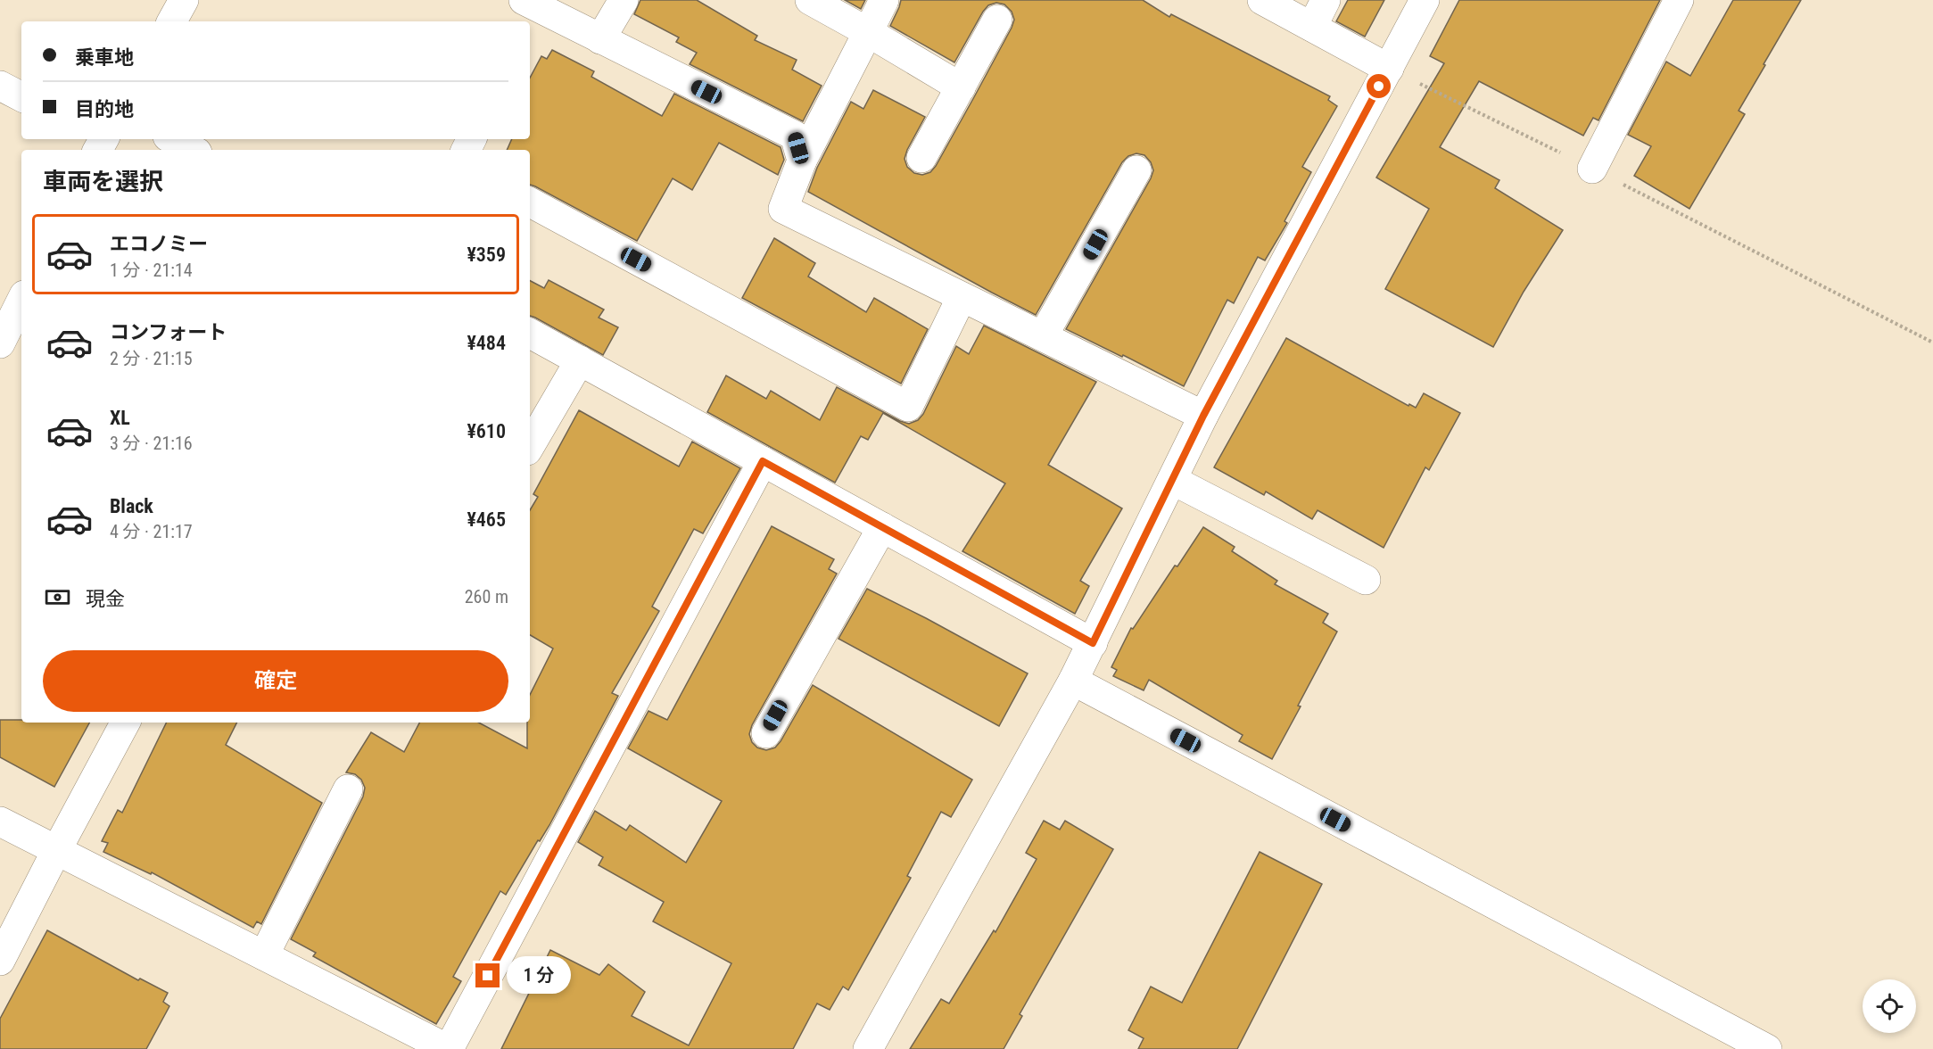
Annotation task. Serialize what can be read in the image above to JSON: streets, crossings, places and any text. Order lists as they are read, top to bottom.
{
  "page": {
    "banner": ["乗車地", "目的地"],
    "heading": "車両を選択",
    "list": [
      {
        "name": "エコノミー",
        "note": "1 分 · 21:14",
        "value": "¥359"
      },
      {
        "name": "コンフォート",
        "note": "2 分 · 21:15",
        "value": "¥484"
      },
      {
        "name": "XL",
        "note": "3 分 · 21:16",
        "value": "¥610"
      },
      {
        "name": "Black",
        "note": "4 分 · 21:17",
        "value": "¥465"
      }
    ],
    "pay": ["現金", "260 m"],
    "buttons": "確定",
    "bubble": "1 分"
  }
}
